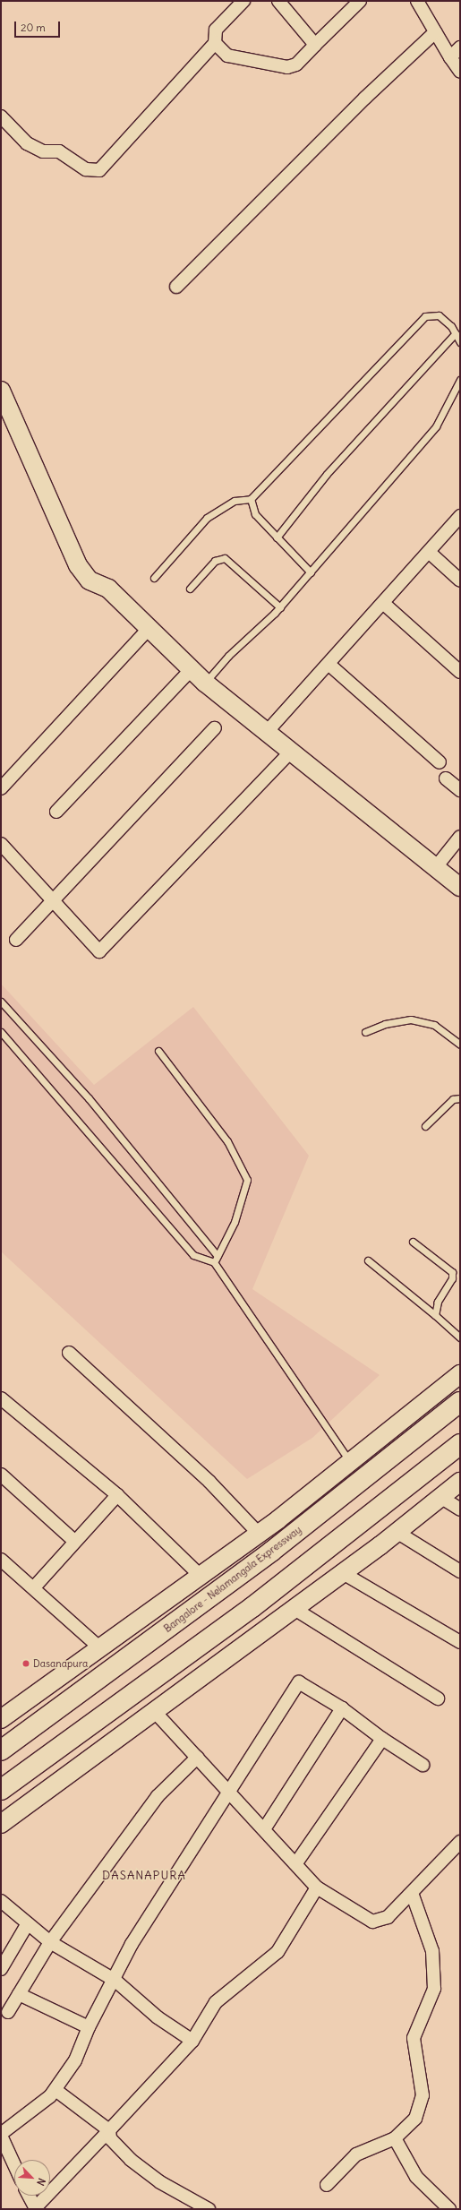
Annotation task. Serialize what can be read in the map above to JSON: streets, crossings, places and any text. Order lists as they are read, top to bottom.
{
  "streets": {
    "highway": ["Bangalore - Nelamangala Expressway"]
  },
  "districts": ["DASANAPURA"],
  "places": ["Dasanapura"],
  "scale_bar": "20 m",
  "north": "bottom right"
}
